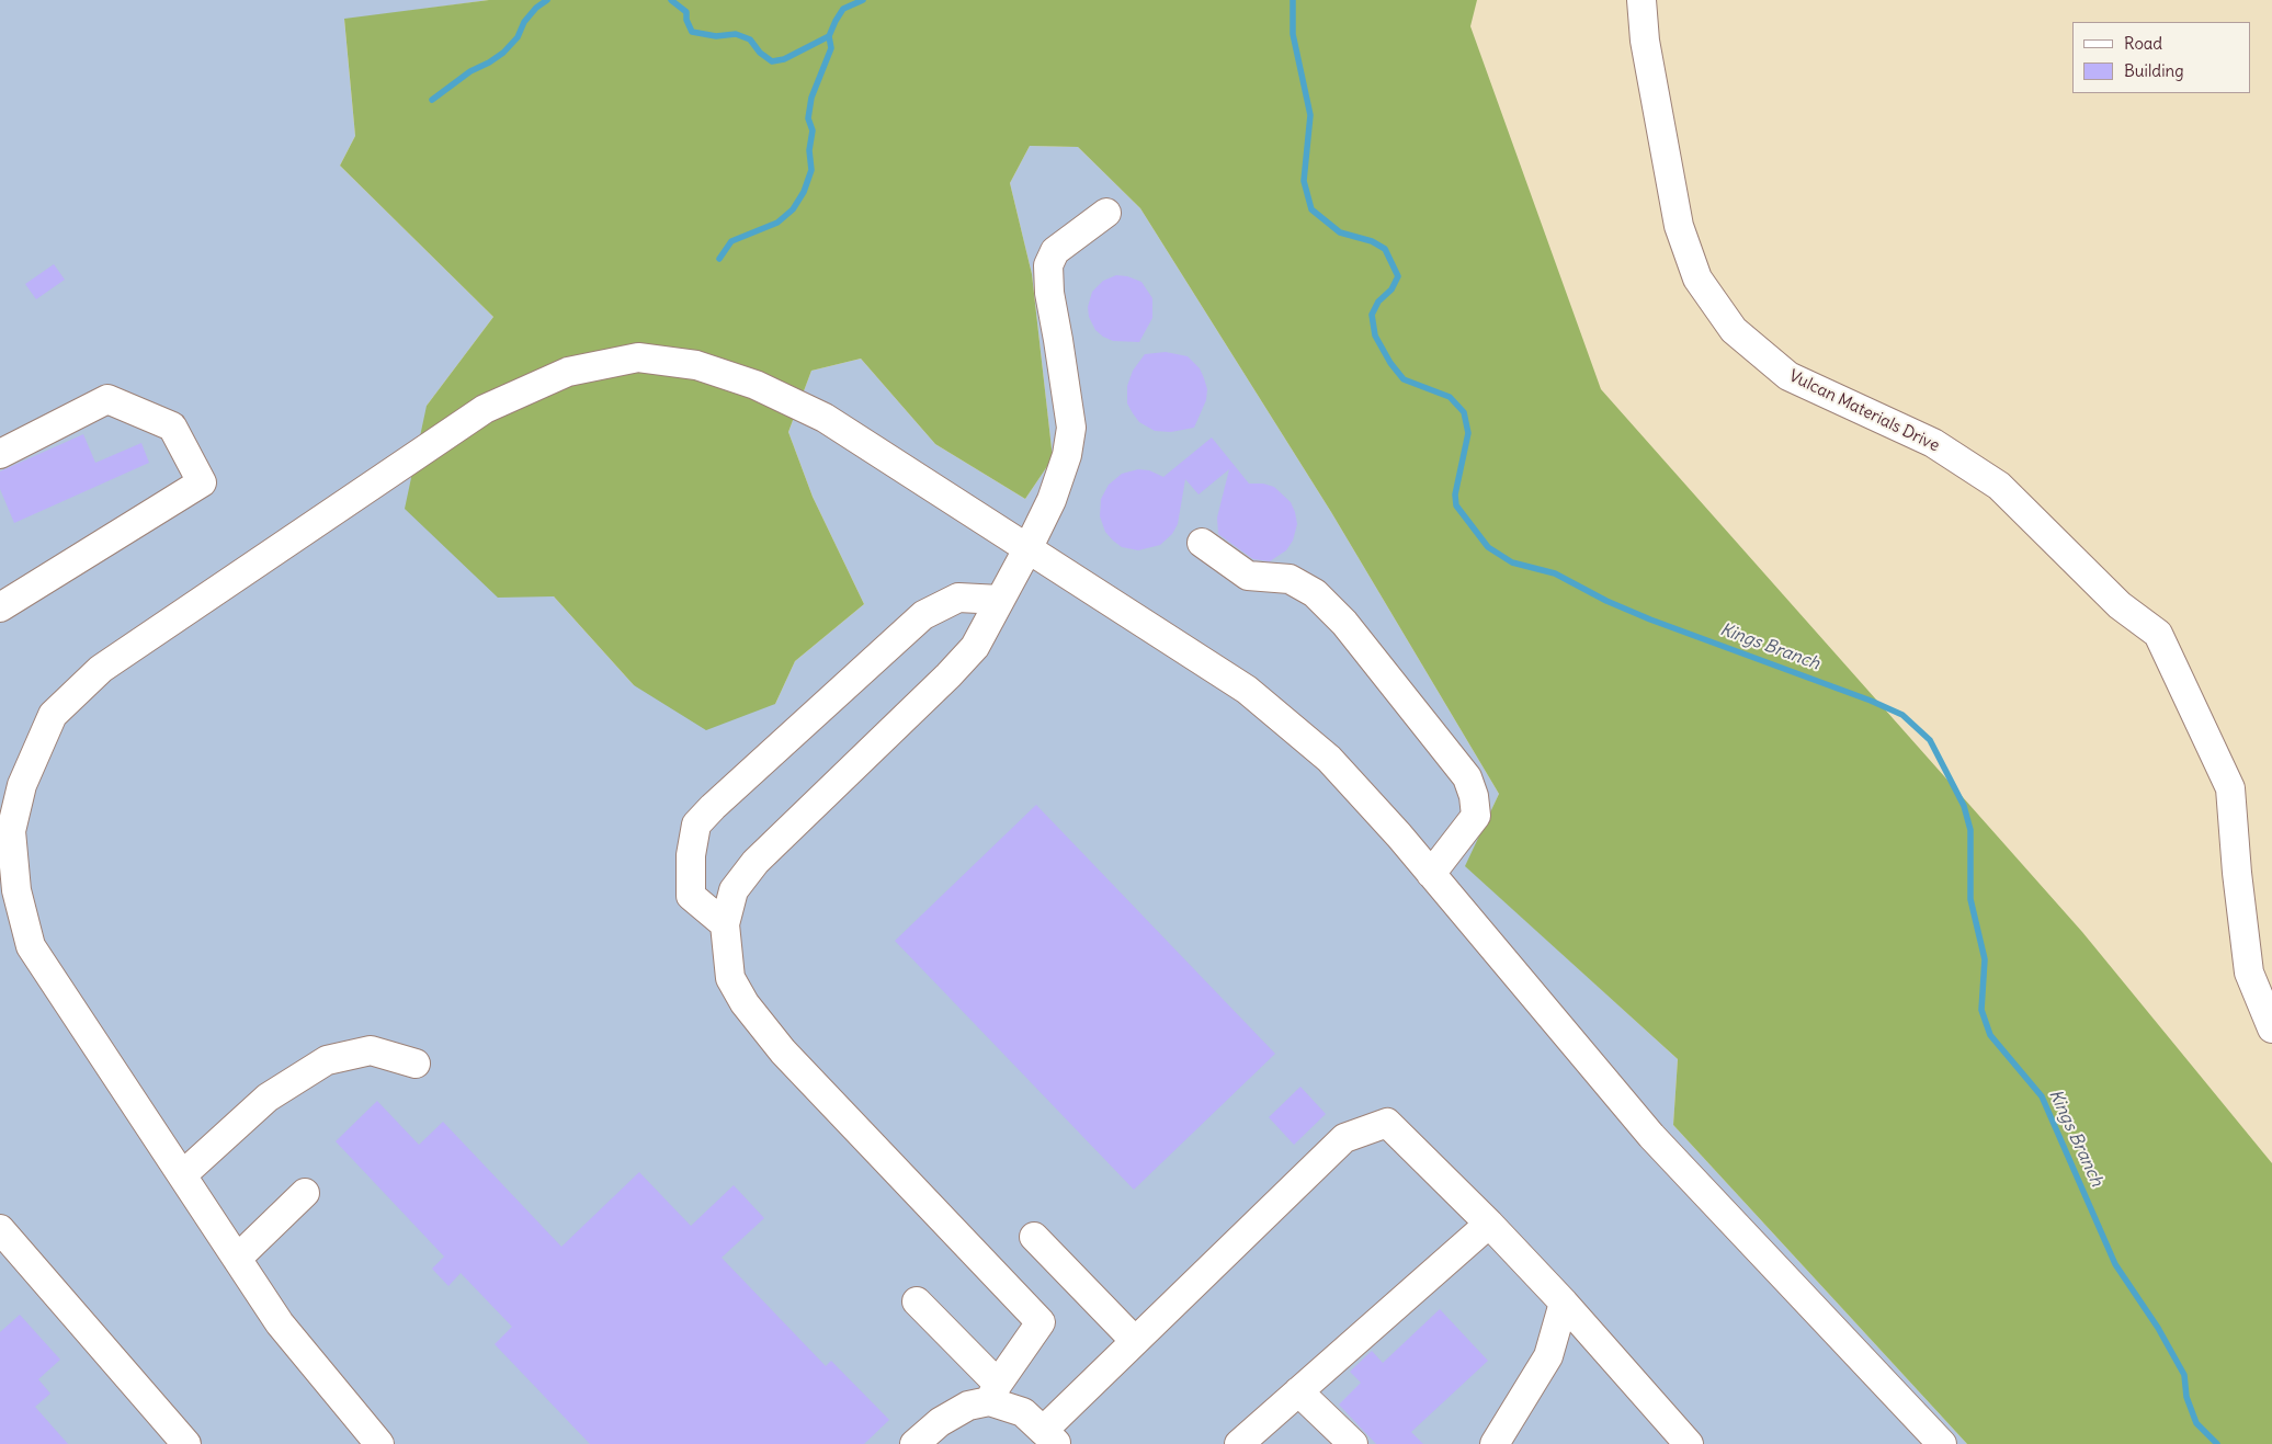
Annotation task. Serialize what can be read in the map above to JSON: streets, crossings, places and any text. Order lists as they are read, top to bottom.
{
  "streets": {
    "street": ["Vulcan Materials Drive"]
  },
  "water": ["Kings Branch"],
  "legend": ["Road", "Building"]
}
